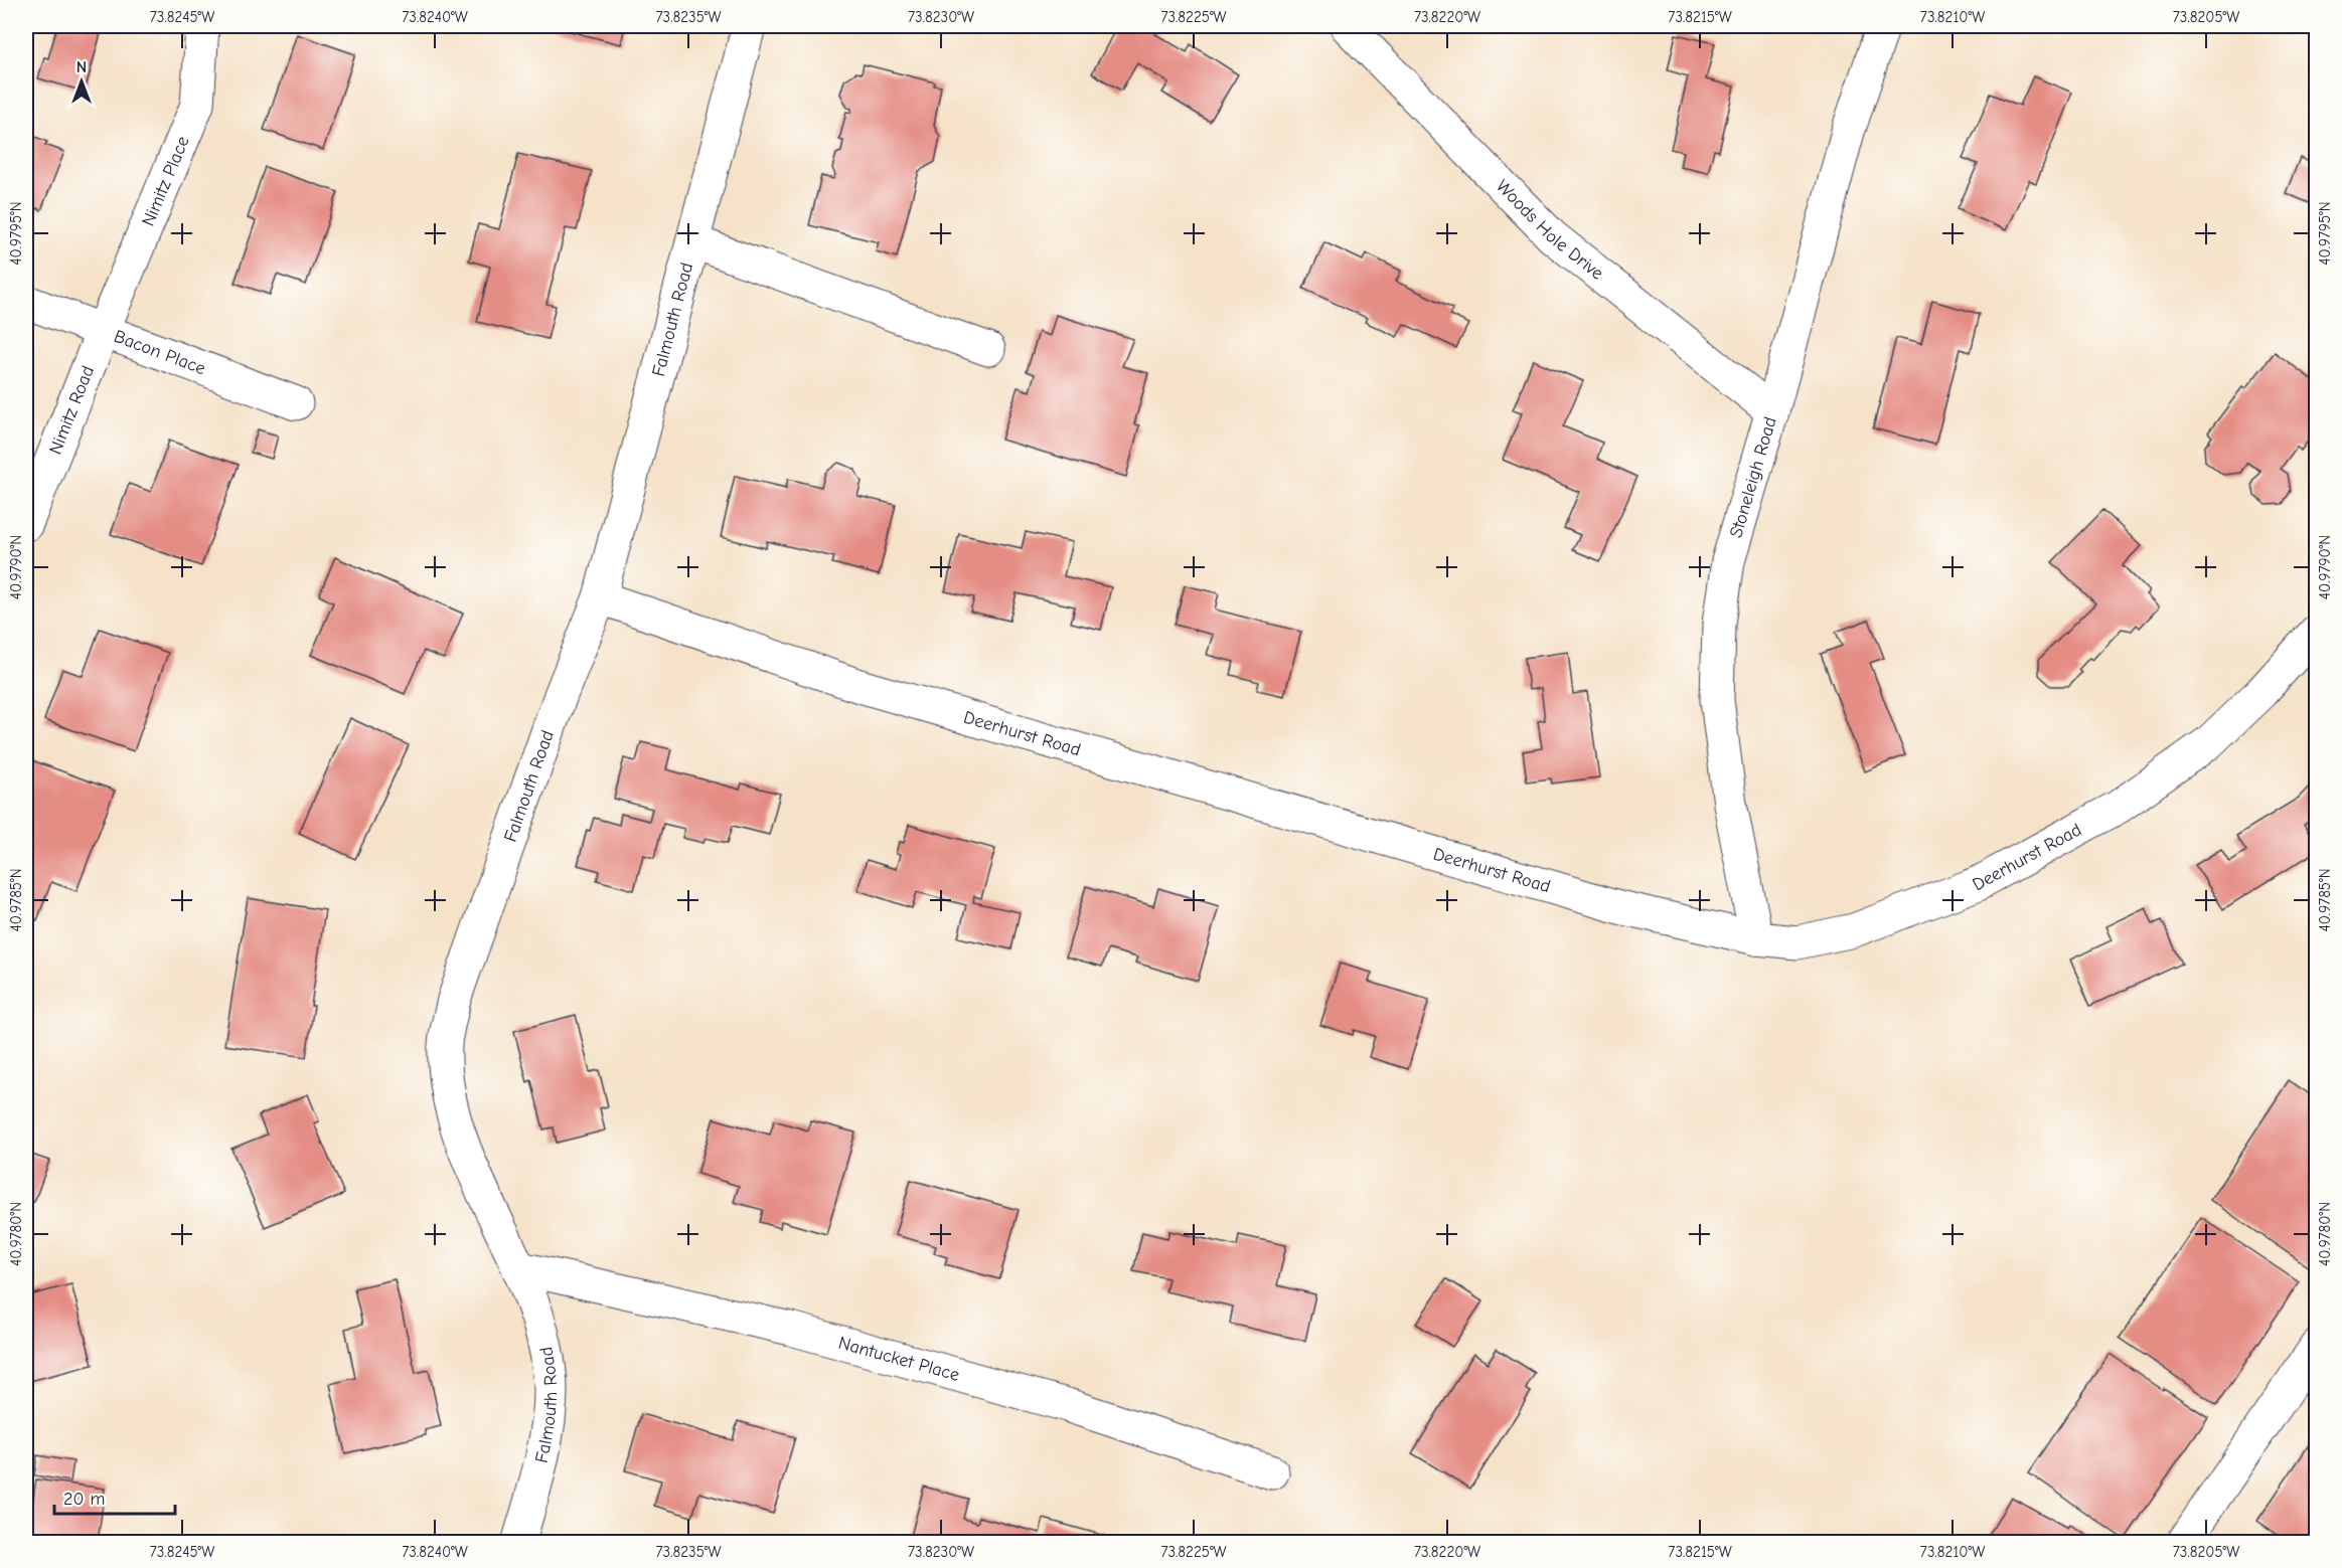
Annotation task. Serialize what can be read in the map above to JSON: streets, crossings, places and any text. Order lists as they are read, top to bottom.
{
  "streets": {
    "street": [
      "Nimitz Place",
      "Woods Hole Drive",
      "Falmouth Road",
      "Bacon Place",
      "Nimitz Road",
      "Stoneleigh Road",
      "Deerhurst Road",
      "Nantucket Place"
    ]
  },
  "crossings": [
    ["Nimitz Place", "Bacon Place"],
    ["Nimitz Place", "Nimitz Road"],
    ["Woods Hole Drive", "Stoneleigh Road"],
    ["Falmouth Road", "Deerhurst Road"],
    ["Falmouth Road", "Nantucket Place"],
    ["Bacon Place", "Nimitz Road"],
    ["Stoneleigh Road", "Deerhurst Road"]
  ],
  "scale_bar": "20 m",
  "north": "top",
  "coordinates": [
    "73.8245°W",
    "73.8240°W",
    "73.8235°W",
    "73.8230°W",
    "73.8225°W",
    "73.8220°W",
    "73.8215°W",
    "73.8210°W",
    "73.8205°W",
    "40.9795°N",
    "40.9790°N",
    "40.9785°N",
    "40.9780°N"
  ]
}
